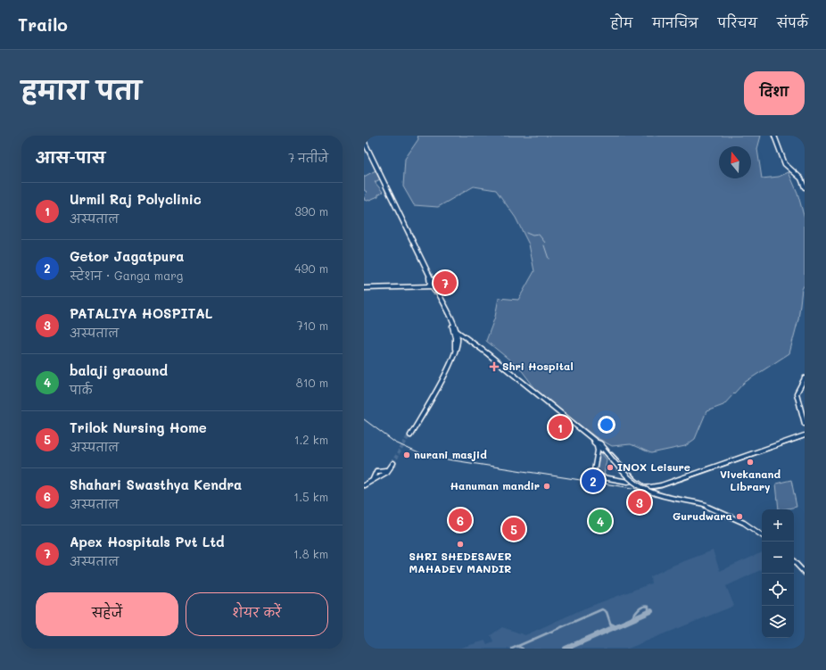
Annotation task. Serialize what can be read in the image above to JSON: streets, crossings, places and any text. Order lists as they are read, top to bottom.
{
  "places": {
    "health": ["Shri Hospital"],
    "other": [
      "nurani masjid",
      "Vivekanand Library",
      "INOX Leisure",
      "Hanuman mandir",
      "Gurudwara",
      "SHRI SHEDESAVER MAHADEV MANDIR"
    ]
  },
  "north": "top",
  "page": {
    "header": "Trailo",
    "nav": [
      "होम",
      "मानचित्र",
      "परिचय",
      "संपर्क"
    ],
    "title": "हमारा पता",
    "buttons": [
      "दिशा",
      ["सहेजें", "शेयर करें"]
    ],
    "heading": ["आस-पास", "7 नतीजे"],
    "list": [
      {
        "mark": "1",
        "name": "Urmil Raj Polyclinic",
        "note": "अस्पताल",
        "value": "390 m"
      },
      {
        "mark": "2",
        "name": "Getor Jagatpura",
        "note": "स्टेशन · Ganga marg",
        "value": "490 m"
      },
      {
        "mark": "3",
        "name": "PATALIYA HOSPITAL",
        "note": "अस्पताल",
        "value": "710 m"
      },
      {
        "mark": "4",
        "name": "balaji graound",
        "note": "पार्क",
        "value": "810 m"
      },
      {
        "mark": "5",
        "name": "Trilok Nursing Home",
        "note": "अस्पताल",
        "value": "1.2 km"
      },
      {
        "mark": "6",
        "name": "Shahari Swasthya Kendra",
        "note": "अस्पताल",
        "value": "1.5 km"
      },
      {
        "mark": "7",
        "name": "Apex Hospitals Pvt Ltd",
        "note": "अस्पताल",
        "value": "1.8 km"
      }
    ],
    "pins": [
      "7",
      "1",
      "2",
      "3",
      "6",
      "4",
      "5"
    ],
    "map_buttons": ["+", "−"]
  }
}
